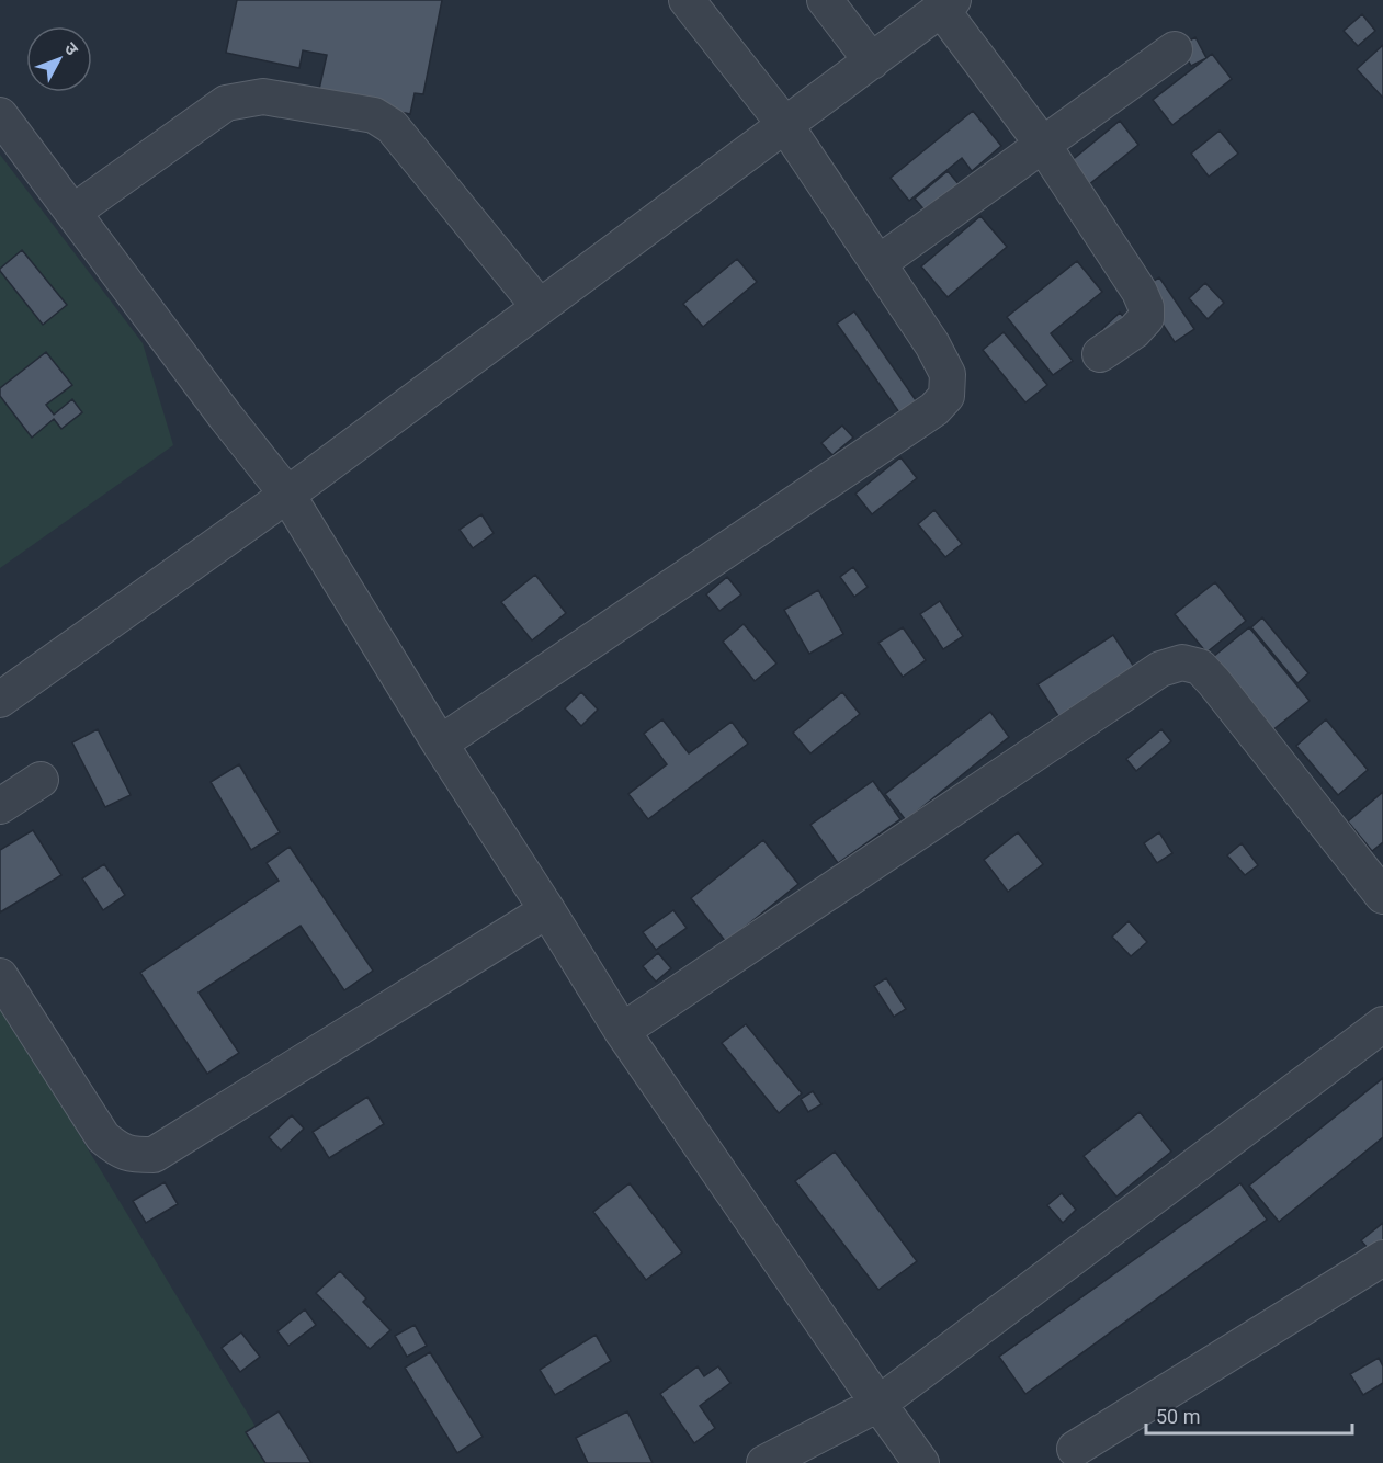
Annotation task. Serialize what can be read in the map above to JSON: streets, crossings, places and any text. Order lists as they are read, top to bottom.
{
  "scale_bar": "50 m",
  "north": "top right"
}
